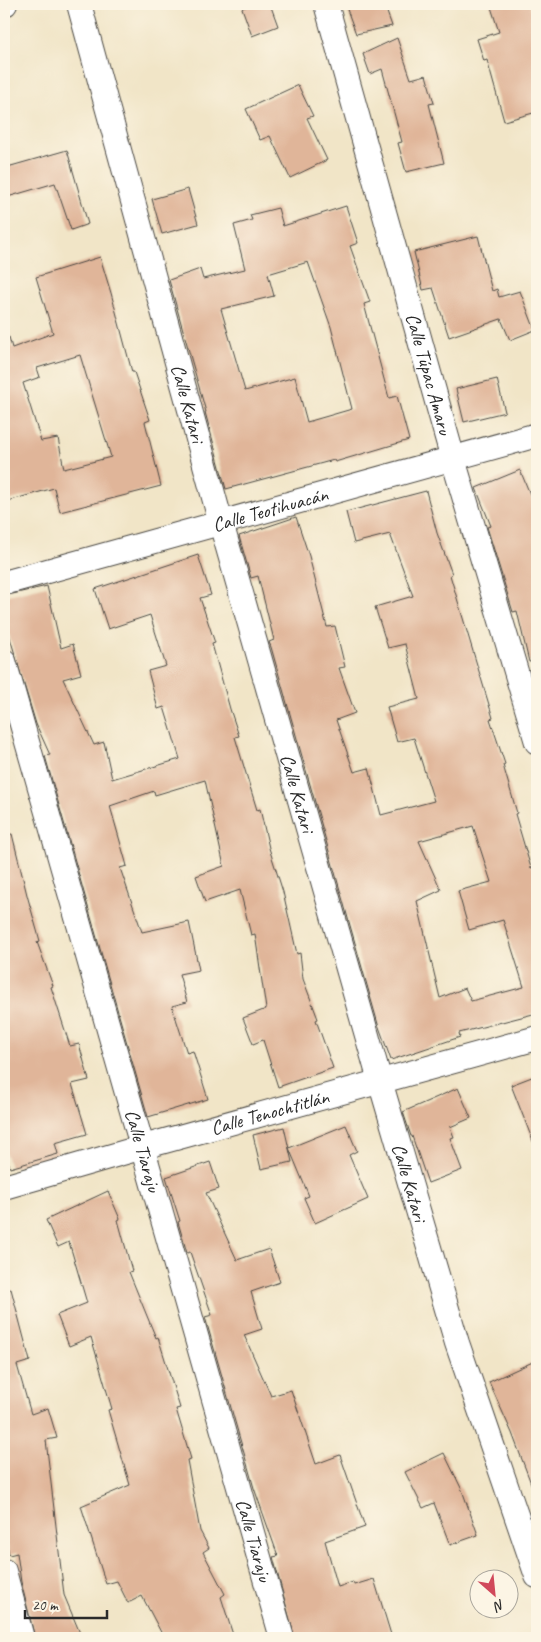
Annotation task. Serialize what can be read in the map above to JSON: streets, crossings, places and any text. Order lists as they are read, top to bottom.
{
  "streets": {
    "street": [
      "Calle Túpac Amaru",
      "Calle Katari",
      "Calle Teotihuacán",
      "Calle Tenochtitlán",
      "Calle Tiaraju"
    ]
  },
  "crossings": [
    ["Calle Túpac Amaru", "Calle Teotihuacán"],
    ["Calle Katari", "Calle Teotihuacán"],
    ["Calle Katari", "Calle Tenochtitlán"],
    ["Calle Tenochtitlán", "Calle Tiaraju"]
  ],
  "scale_bar": "20 m",
  "north": "bottom right"
}
